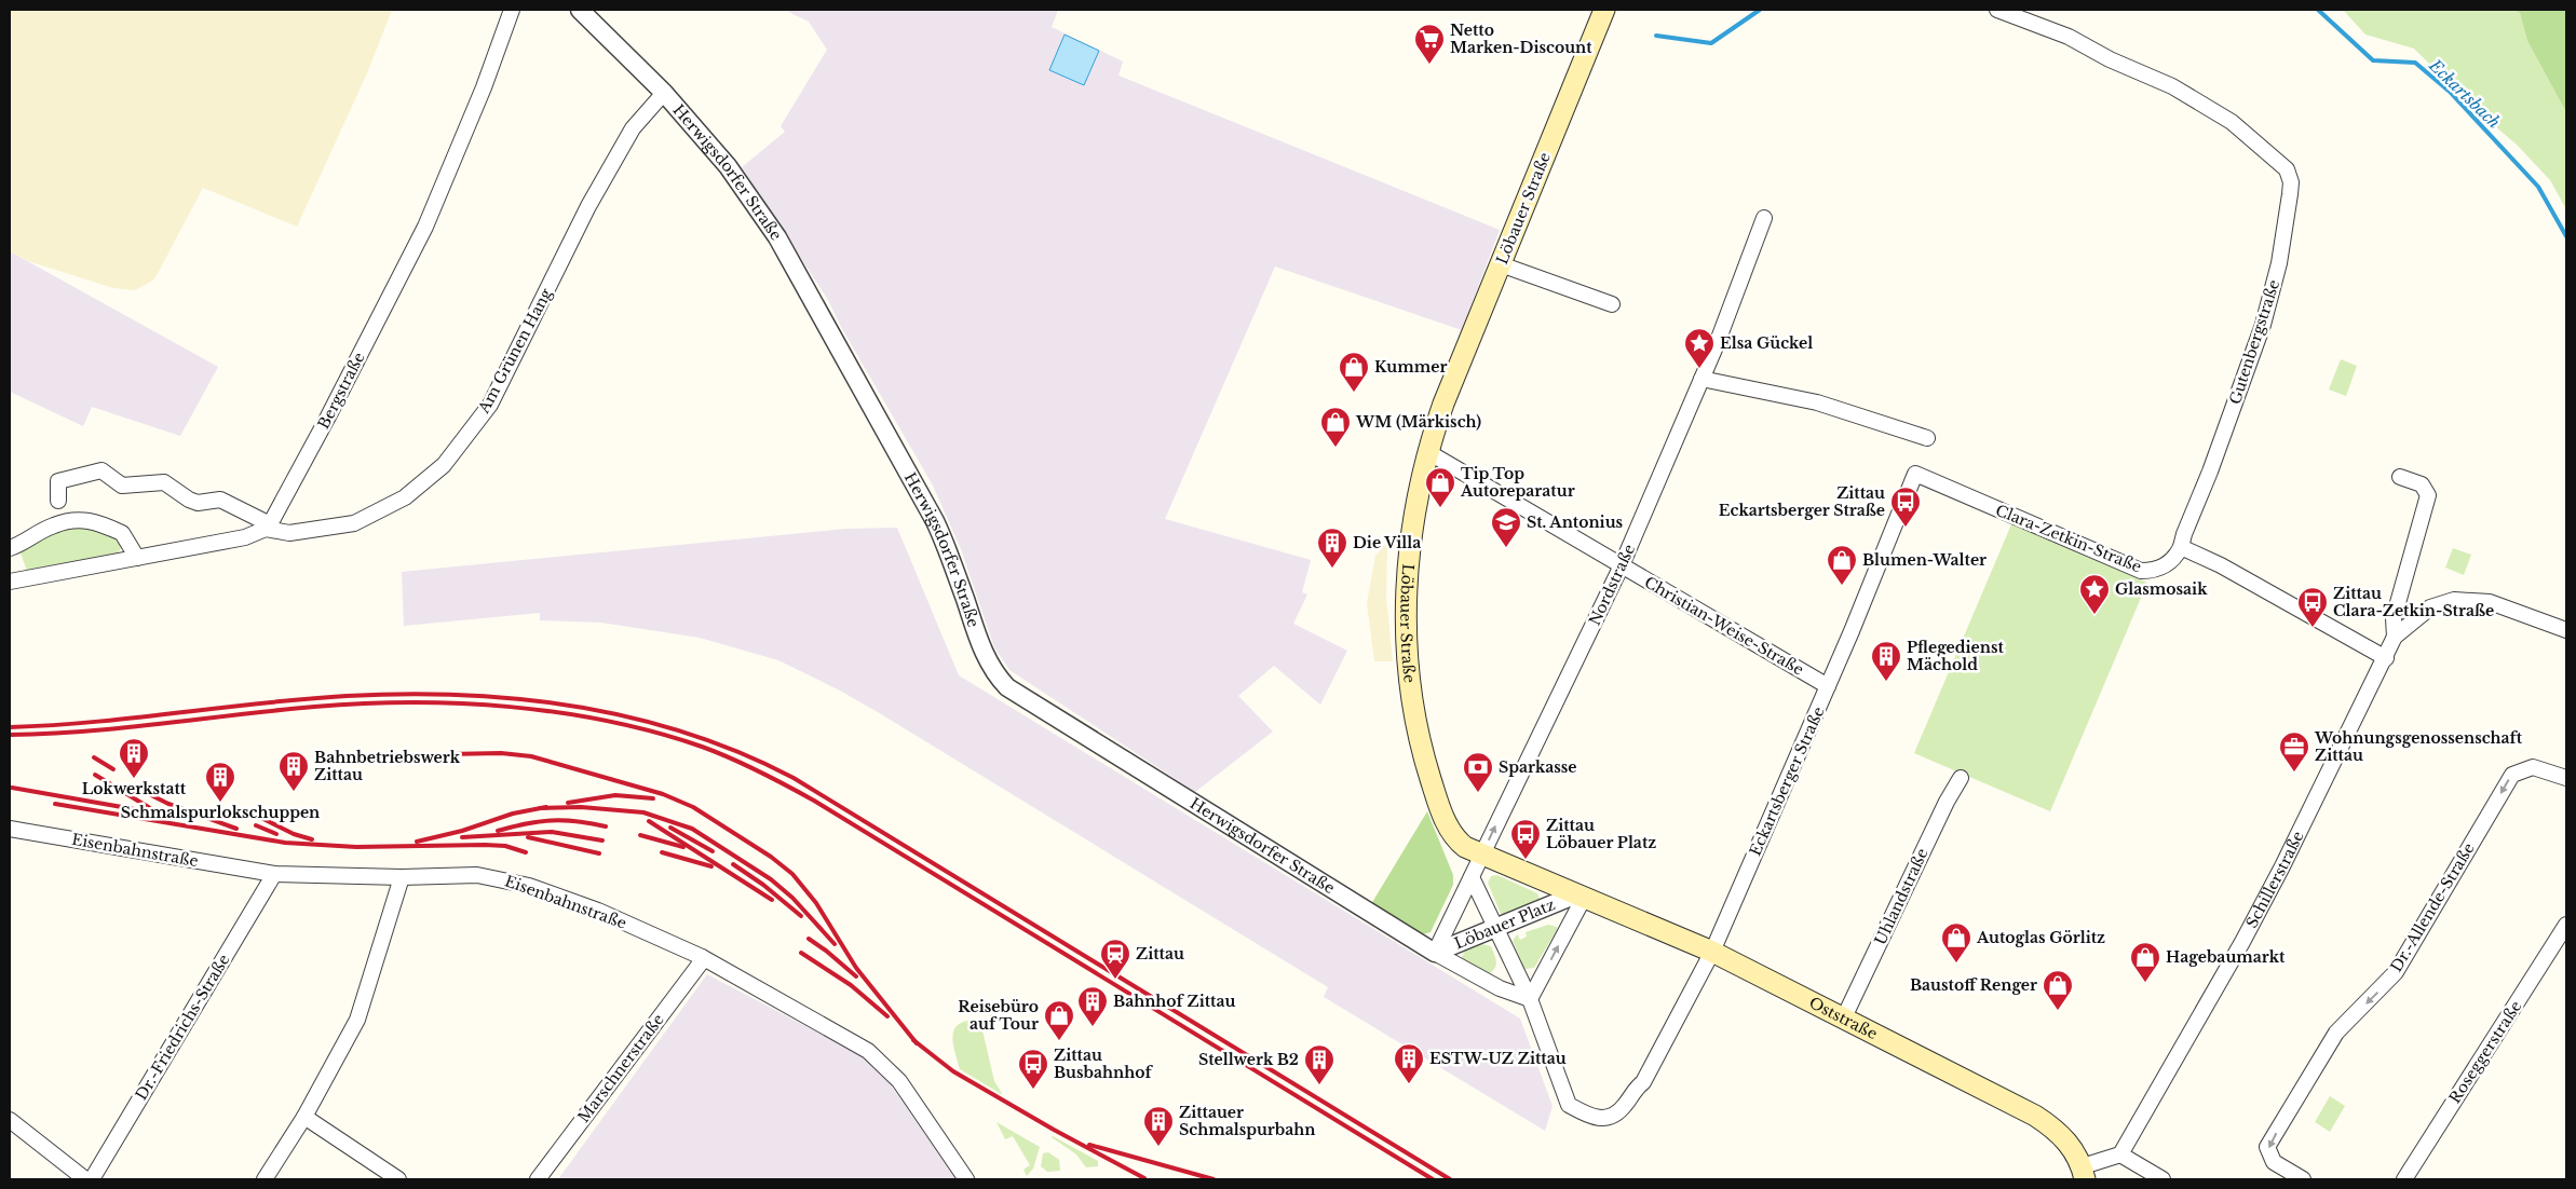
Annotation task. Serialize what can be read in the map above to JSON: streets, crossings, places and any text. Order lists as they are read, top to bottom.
{
  "streets": {
    "main road": ["Löbauer Straße", "Löbauer Platz", "Oststraße"],
    "street": [
      "Herwigsdorfer Straße",
      "Gutenbergstraße",
      "Am Grünen Hang",
      "Bergstraße",
      "Clara-Zetkin-Straße",
      "Nordstraße",
      "Christian-Weise-Straße",
      "Eckartsberger Straße",
      "Eisenbahnstraße",
      "Schillerstraße",
      "Uhlandstraße",
      "Dr.-Allende-Straße",
      "Dr.-Friedrichs-Straße",
      "Roseggerstraße",
      "Marschnerstraße"
    ]
  },
  "crossings": [
    ["Herwigsdorfer Straße", "Am Grünen Hang"],
    ["Herwigsdorfer Straße", "Löbauer Platz"],
    ["Löbauer Straße", "Nordstraße"],
    ["Löbauer Straße", "Christian-Weise-Straße"],
    ["Löbauer Straße", "Löbauer Platz"],
    ["Gutenbergstraße", "Clara-Zetkin-Straße"],
    ["Am Grünen Hang", "Bergstraße"],
    ["Clara-Zetkin-Straße", "Eckartsberger Straße"],
    ["Nordstraße", "Christian-Weise-Straße"],
    ["Nordstraße", "Löbauer Platz"],
    ["Christian-Weise-Straße", "Eckartsberger Straße"],
    ["Eckartsberger Straße", "Löbauer Platz"],
    ["Eckartsberger Straße", "Oststraße"],
    ["Eisenbahnstraße", "Dr.-Friedrichs-Straße"],
    ["Eisenbahnstraße", "Marschnerstraße"],
    ["Uhlandstraße", "Oststraße"],
    ["Löbauer Platz", "Oststraße"]
  ],
  "one_way": ["Nordstraße", "Dr.-Allende-Straße"],
  "water": ["Eckartsbach"],
  "places": {
    "supermarket": ["Netto Marken-Discount"],
    "place": ["Elsa Gückel", "Glasmosaik"],
    "shop": [
      "Kummer",
      "WM (Märkisch)",
      "Tip Top Autoreparatur",
      "Blumen-Walter",
      "Autoglas Görlitz",
      "Hagebaumarkt",
      "Baustoff Renger",
      "Reisebüro auf Tour"
    ],
    "bus stop": [
      "Zittau Eckartsberger Straße",
      "Zittau Clara-Zetkin-Straße",
      "Zittau Löbauer Platz",
      "Zittau Busbahnhof"
    ],
    "school or university": ["St. Antonius"],
    "building": [
      "Die Villa",
      "Pflegedienst Mächold",
      "Lokwerkstatt",
      "Bahnbetriebswerk Zittau",
      "Schmalspurlokschuppen",
      "Bahnhof Zittau",
      "ESTW-UZ Zittau",
      "Stellwerk B2",
      "Zittauer Schmalspurbahn"
    ],
    "office": ["Wohnungsgenossenschaft Zittau"],
    "bank": ["Sparkasse"],
    "station": ["Zittau"]
  }
}
